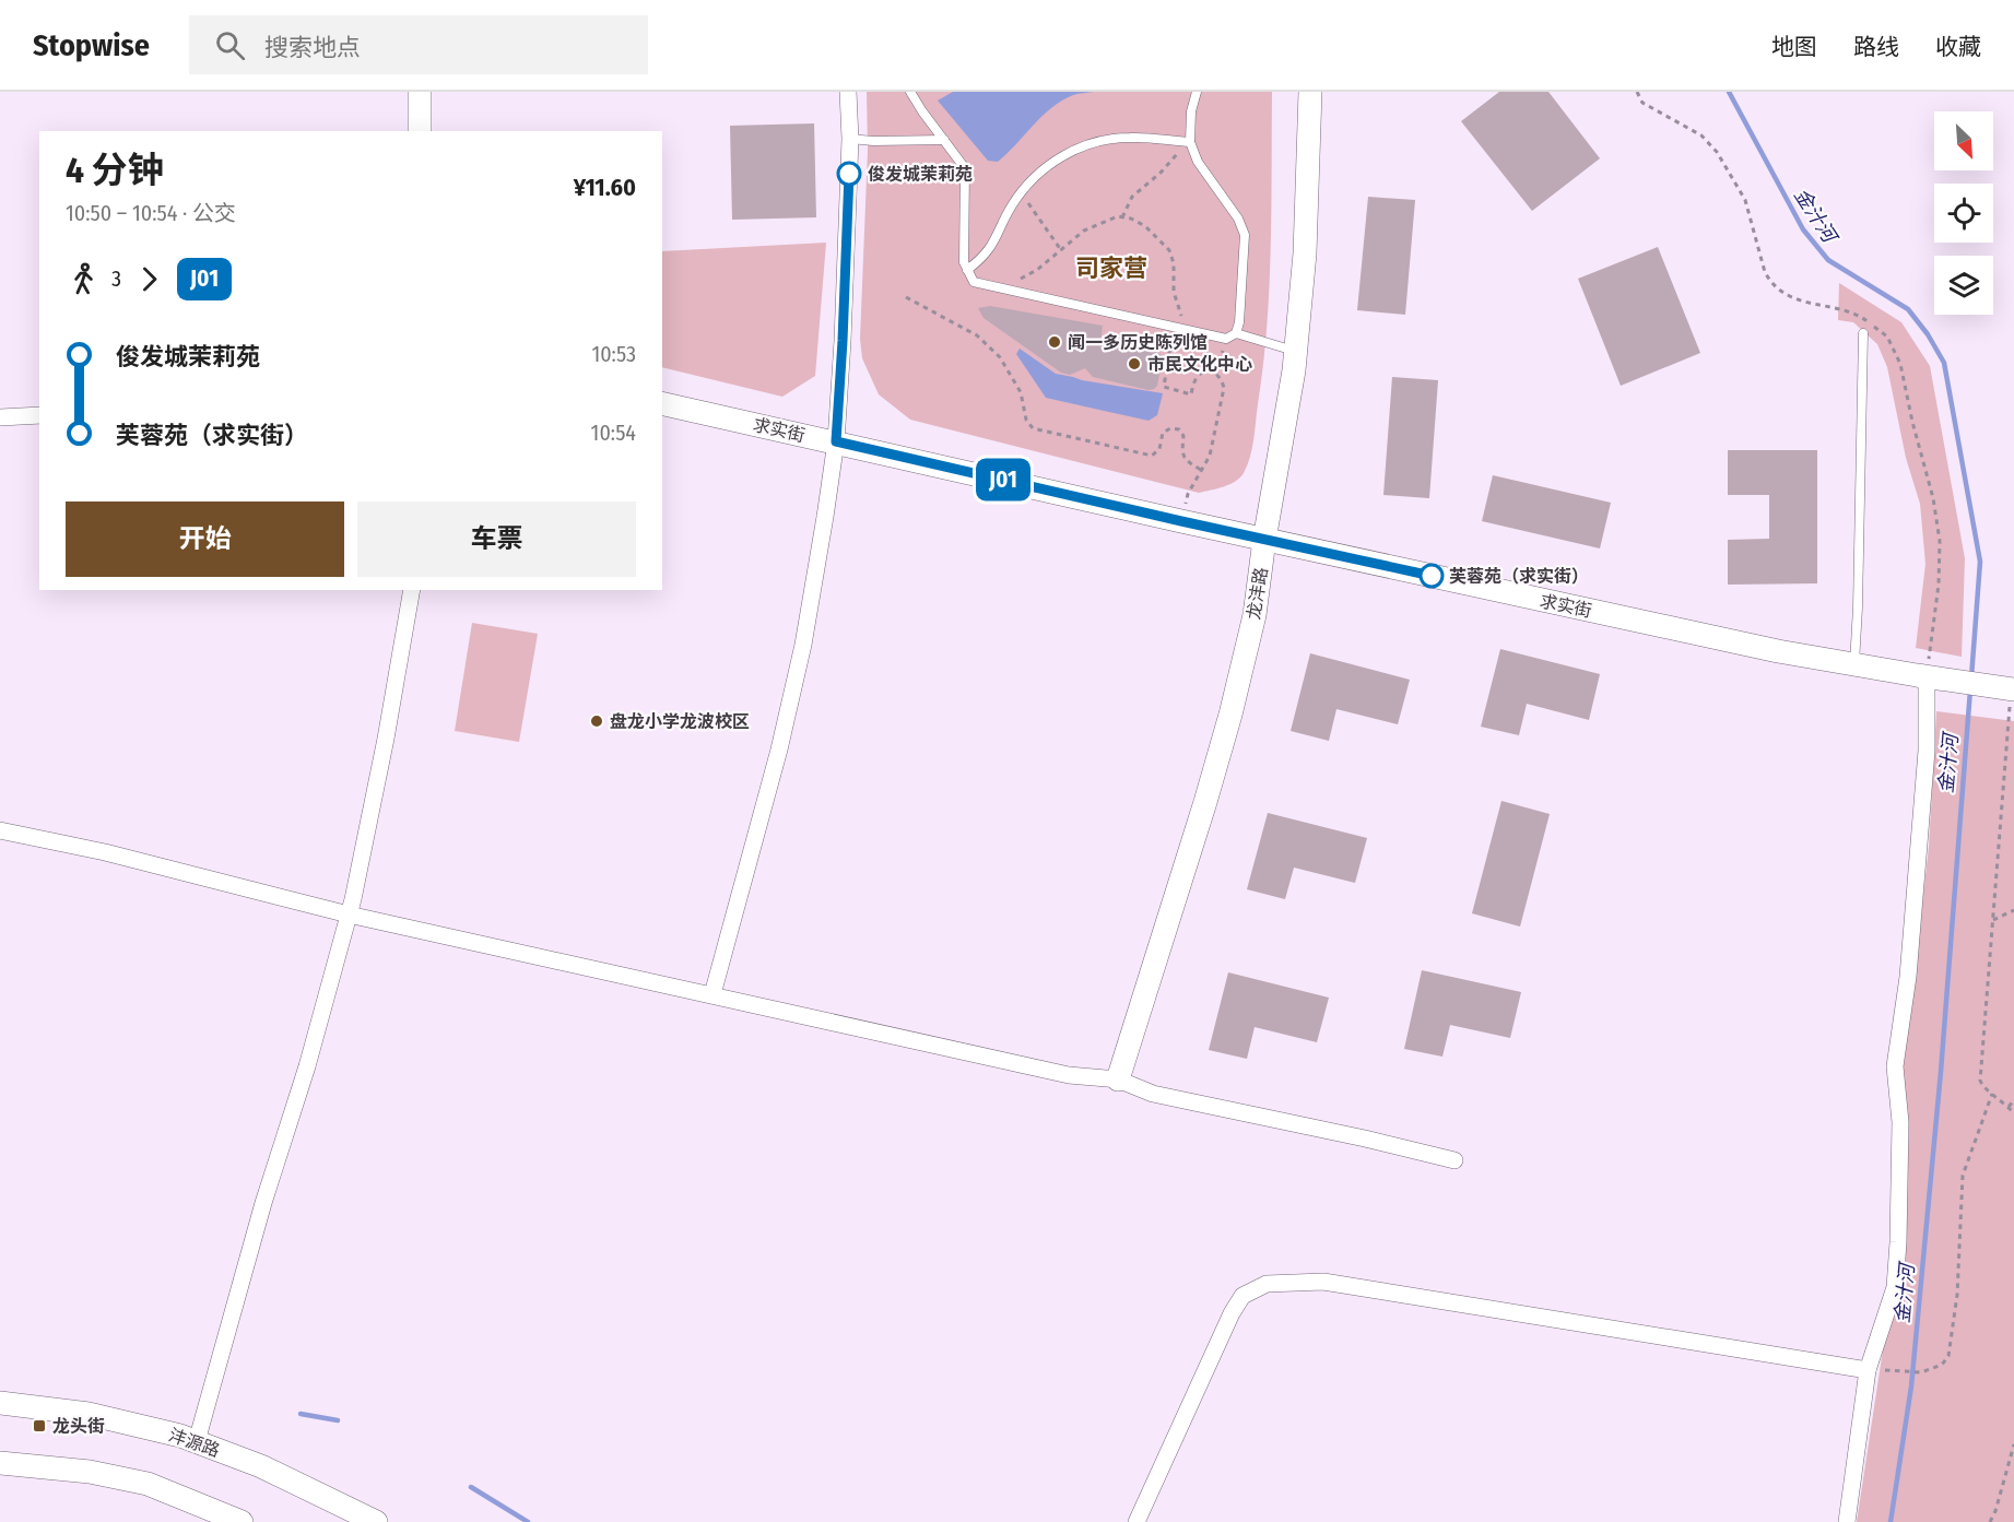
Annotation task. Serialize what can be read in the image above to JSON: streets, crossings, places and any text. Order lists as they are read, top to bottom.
{
  "streets": {
    "street": ["求实街", "龙沣路", "沣源路"]
  },
  "crossings": [
    ["求实街", "龙沣路"]
  ],
  "districts": ["司家营"],
  "water": ["金汁河"],
  "places": {
    "other": [
      "俊发城茉莉苑",
      "闻一多历史陈列馆",
      "市民文化中心",
      "芙蓉苑（求实街）",
      "盘龙小学龙波校区"
    ],
    "transit": ["龙头街"]
  },
  "lines": ["bus line J01"],
  "north": "bottom right",
  "page": {
    "header": "Stopwise",
    "search": "搜索地点",
    "nav": ["地图", "路线", "收藏"],
    "on_map": "J01",
    "heading": ["4 分钟", "10:50 – 10:54 · 公交", "¥11.60"],
    "legs": ["3", "J01"],
    "list": [
      {
        "name": "俊发城茉莉苑",
        "value": "10:53"
      },
      {
        "name": "芙蓉苑（求实街）",
        "value": "10:54"
      }
    ],
    "buttons": ["开始", "车票"]
  }
}
